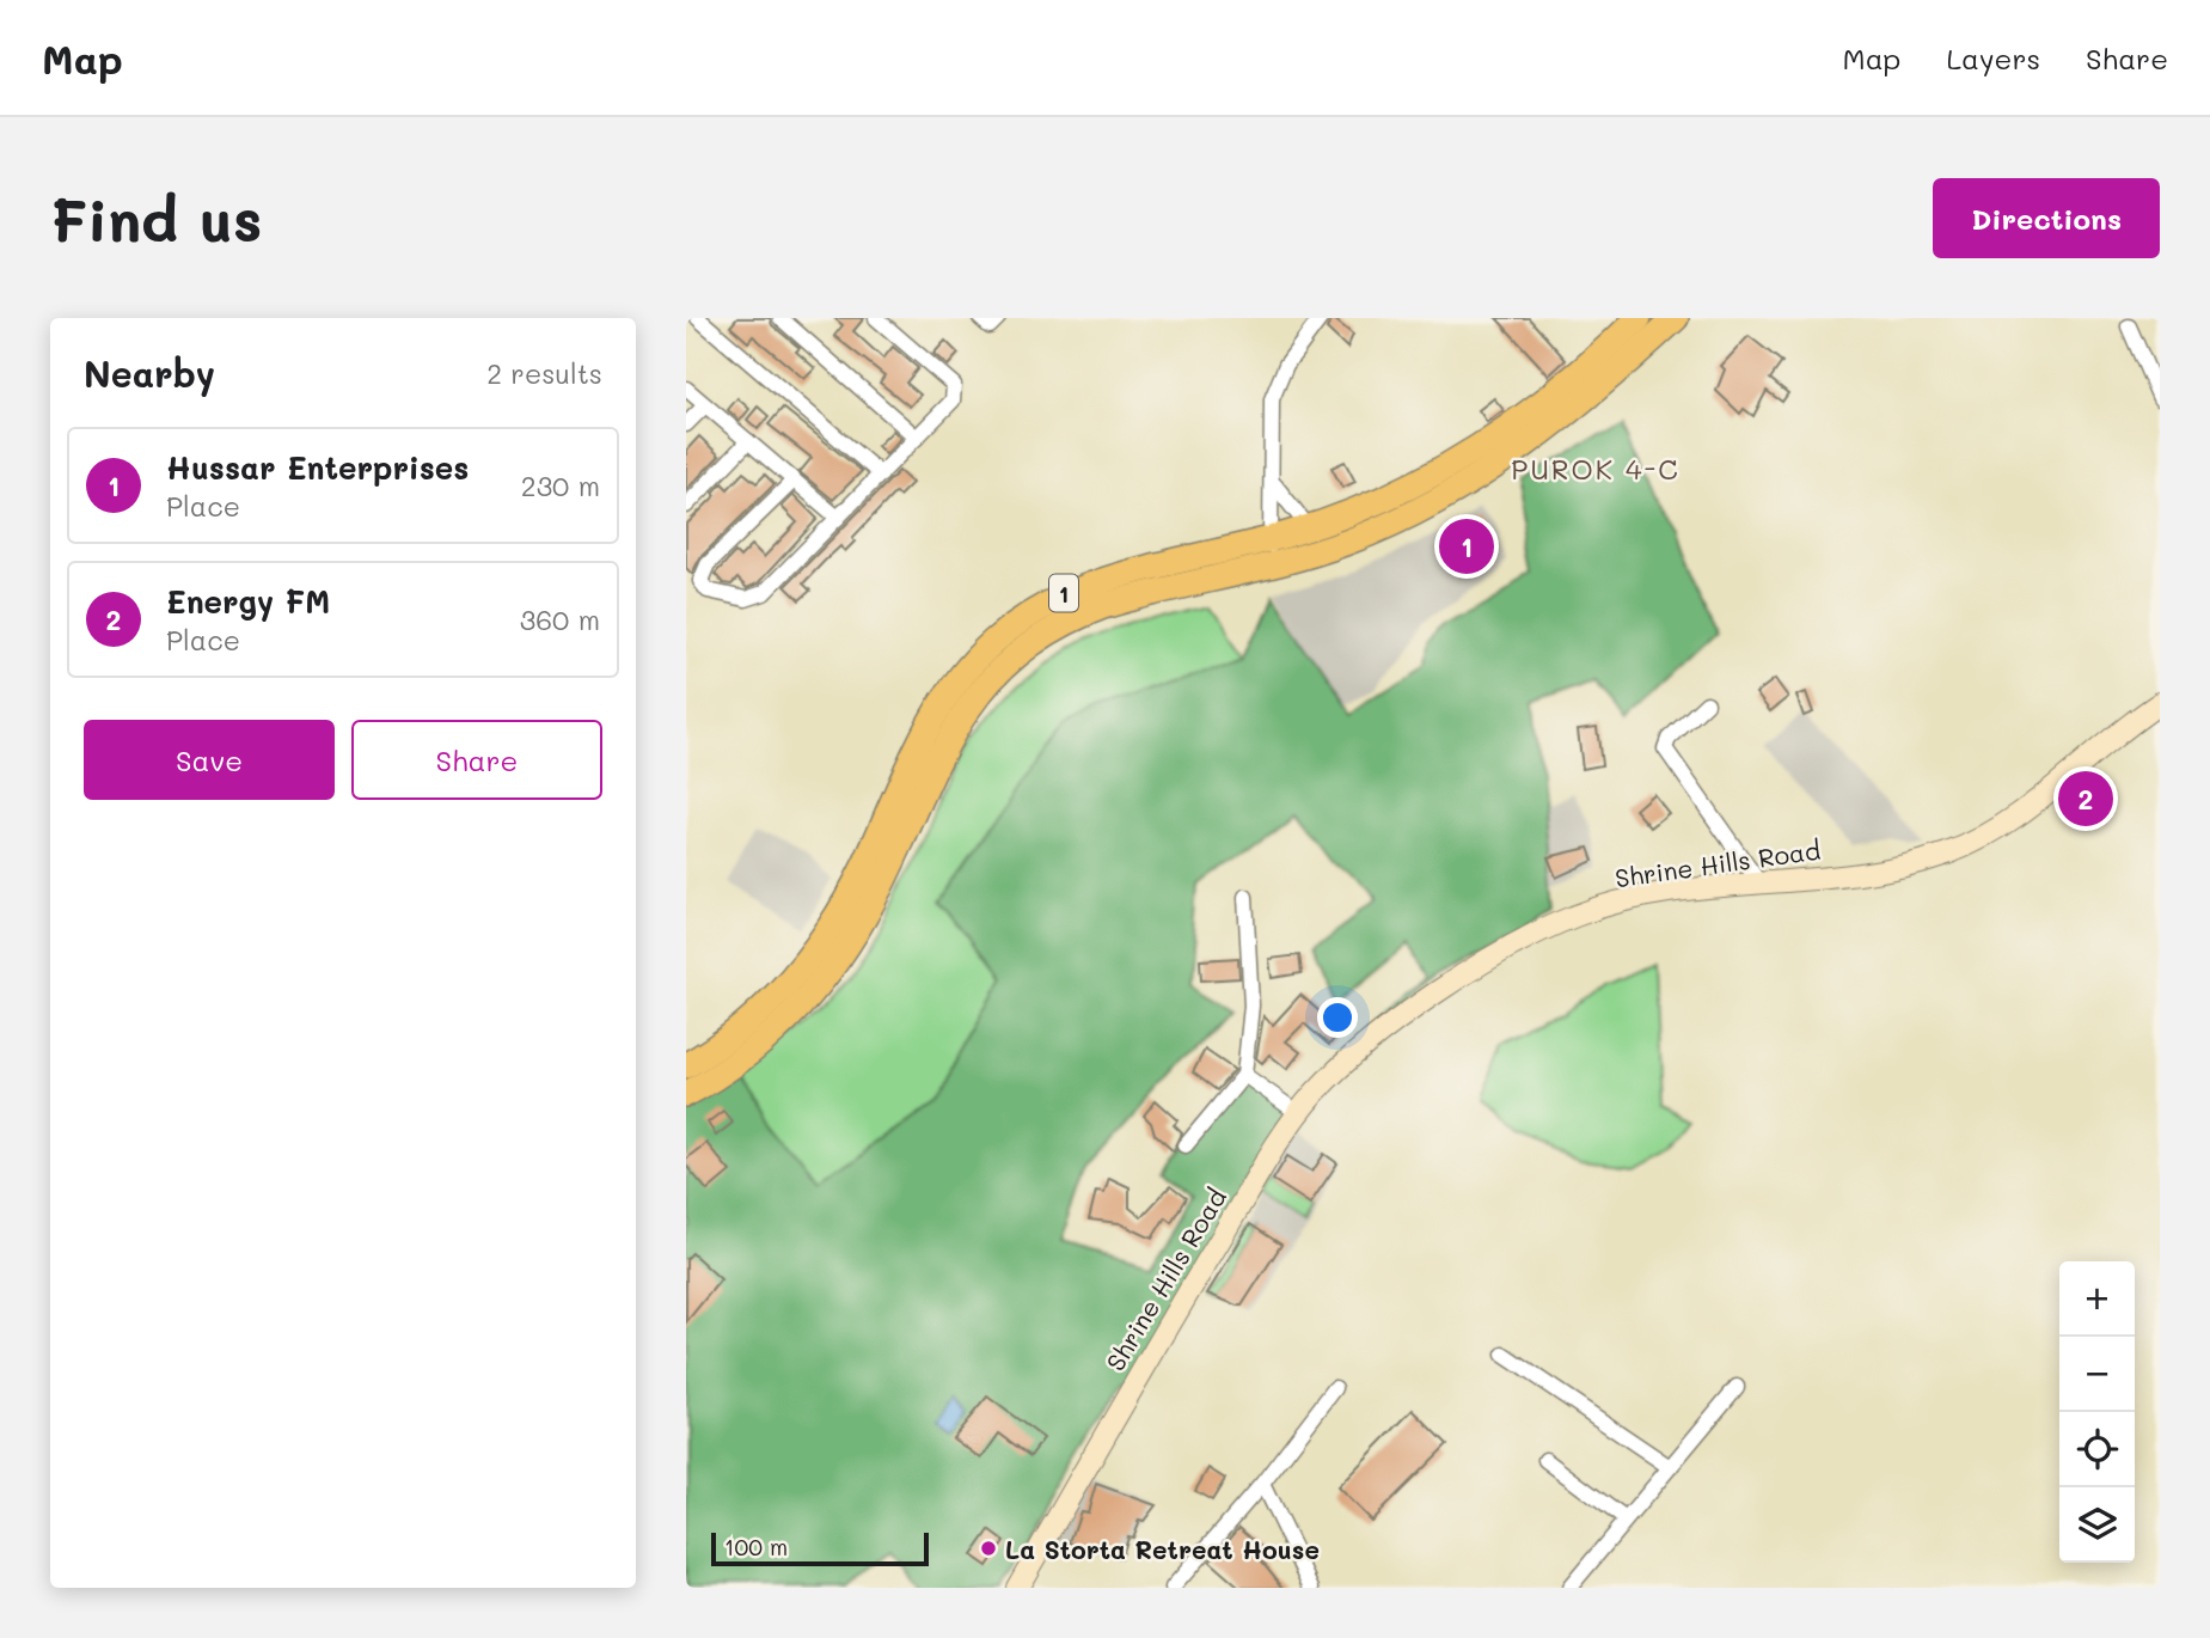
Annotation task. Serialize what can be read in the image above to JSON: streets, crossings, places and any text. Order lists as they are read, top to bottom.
{
  "streets": {
    "highway": ["1"],
    "street": ["Shrine Hills Road"]
  },
  "districts": ["PUROK 4-C"],
  "places": ["La Storta Retreat House"],
  "scale_bar": "100 m",
  "page": {
    "header": "Map",
    "nav": ["Map", "Layers", "Share"],
    "buttons": [
      "Directions",
      ["Save", "Share"]
    ],
    "title": "Find us",
    "heading": ["Nearby", "2 results"],
    "list": [
      {
        "mark": "1",
        "name": "Hussar Enterprises",
        "note": "Place",
        "value": "230 m"
      },
      {
        "mark": "2",
        "name": "Energy FM",
        "note": "Place",
        "value": "360 m"
      }
    ],
    "pins": ["1", "2"],
    "map_buttons": ["+", "−"],
    "scale": "100 m"
  }
}
